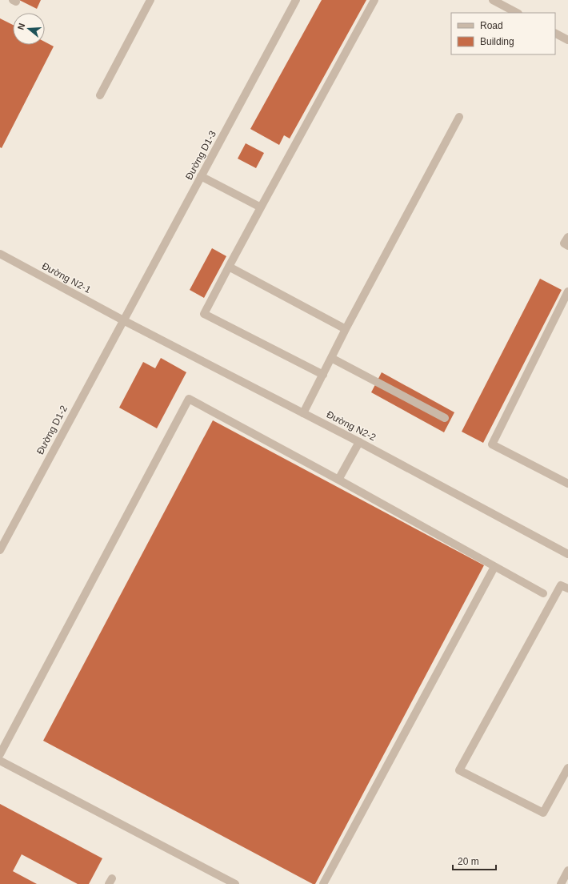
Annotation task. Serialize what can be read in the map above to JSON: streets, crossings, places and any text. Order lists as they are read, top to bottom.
{
  "streets": {
    "street": [
      "Đường D1-3",
      "Đường N2-1",
      "Đường N2-2",
      "Đường D1-2"
    ]
  },
  "crossings": [
    ["Đường D1-3", "Đường N2-1"],
    ["Đường D1-3", "Đường N2-2"],
    ["Đường D1-3", "Đường D1-2"],
    ["Đường N2-1", "Đường N2-2"],
    ["Đường N2-1", "Đường D1-2"],
    ["Đường N2-2", "Đường D1-2"]
  ],
  "legend": ["Road", "Building"],
  "scale_bar": "20 m",
  "north": "left"
}
